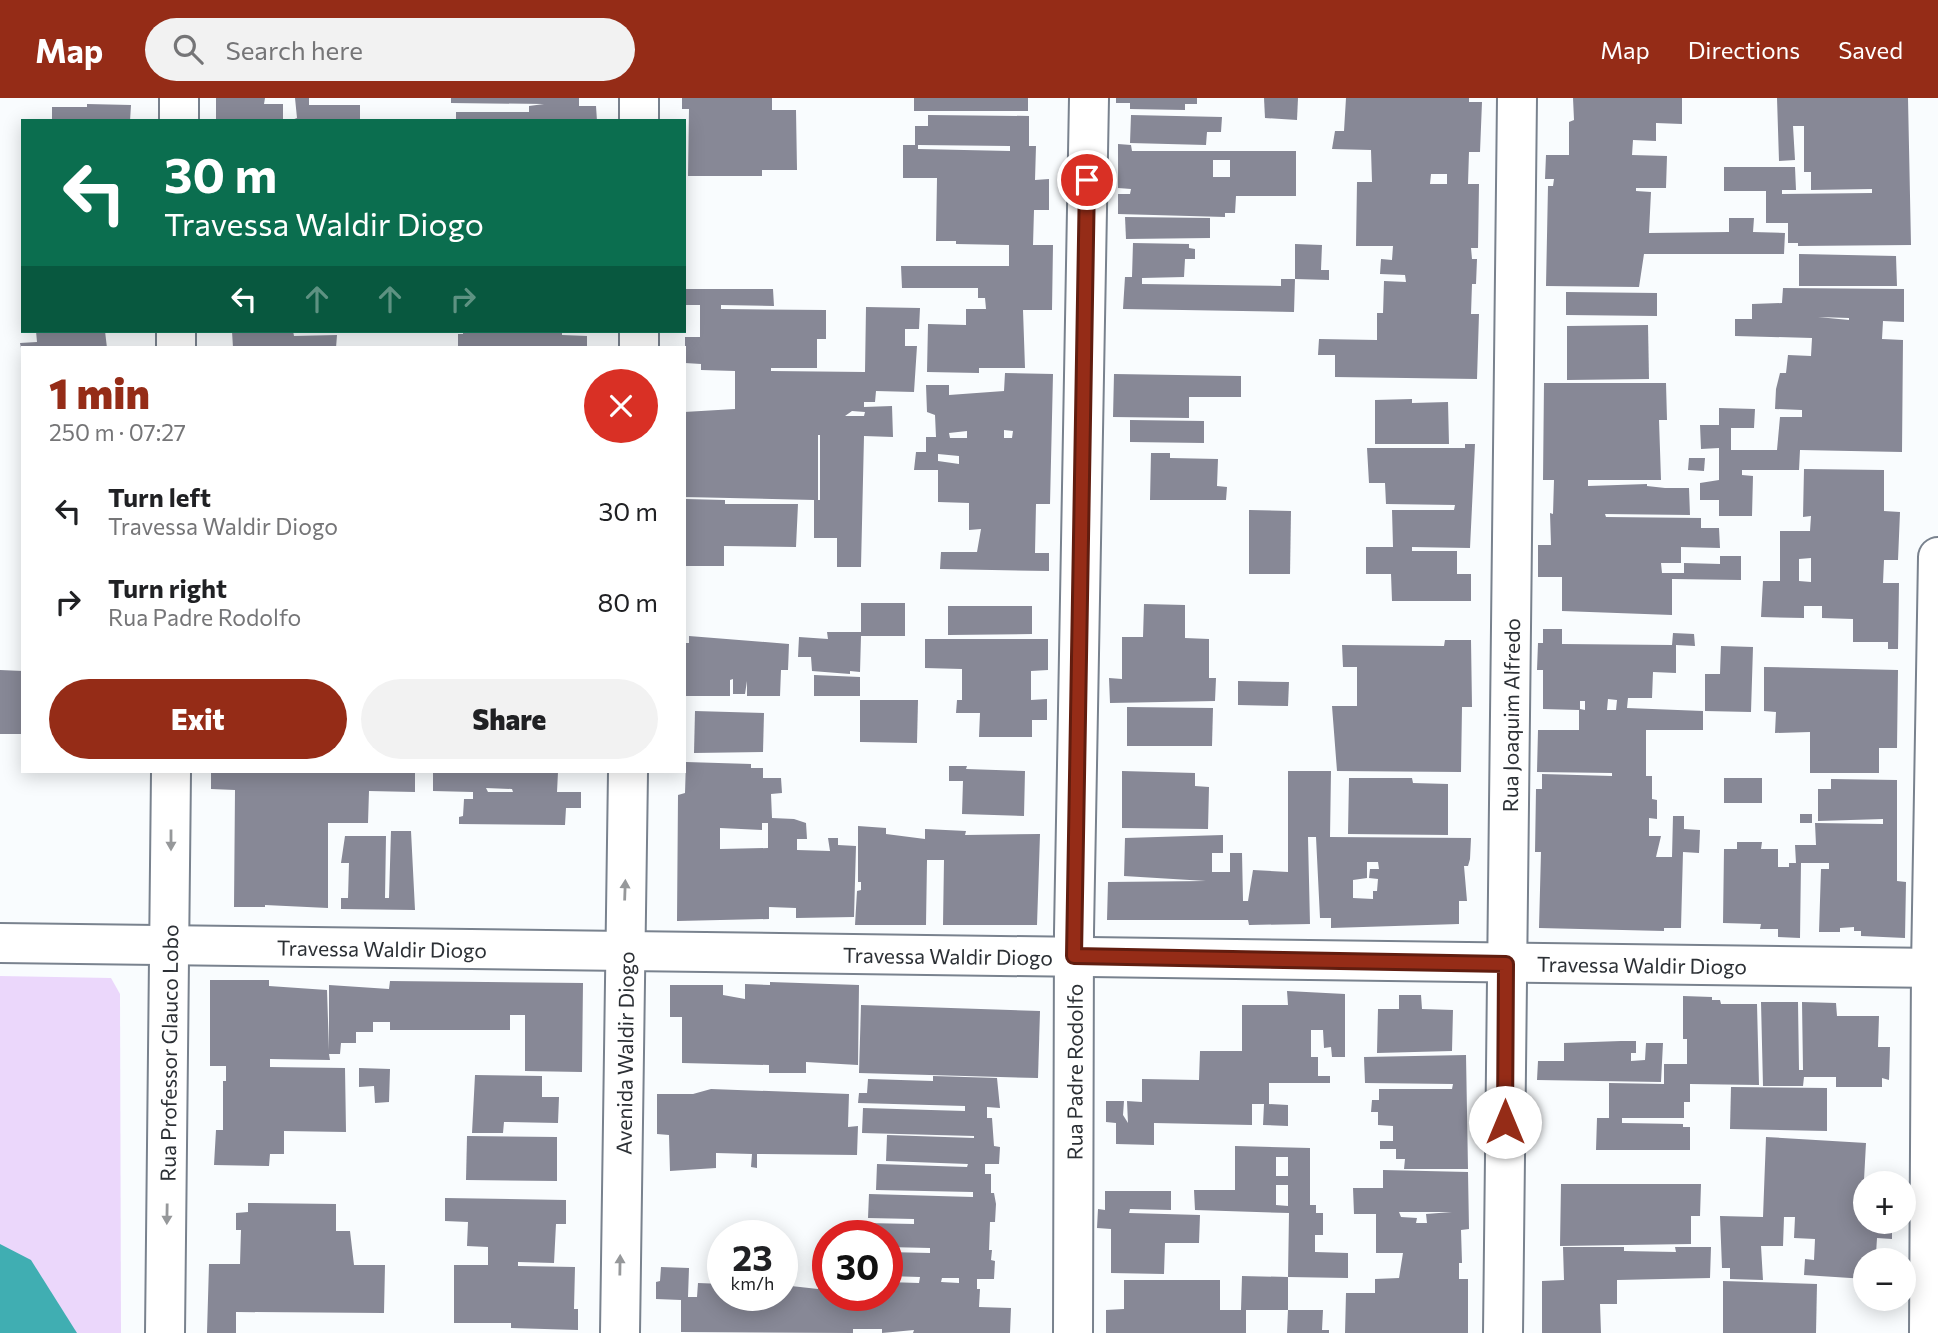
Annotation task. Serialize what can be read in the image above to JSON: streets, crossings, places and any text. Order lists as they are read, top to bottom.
{
  "streets": {
    "street": [
      "Rua Joaquim Alfredo",
      "Travessa Waldir Diogo",
      "Rua Professor Glauco Lobo",
      "Avenida Waldir Diogo",
      "Rua Padre Rodolfo"
    ]
  },
  "crossings": [
    ["Rua Joaquim Alfredo", "Travessa Waldir Diogo"],
    ["Travessa Waldir Diogo", "Rua Professor Glauco Lobo"],
    ["Travessa Waldir Diogo", "Avenida Waldir Diogo"],
    ["Travessa Waldir Diogo", "Rua Padre Rodolfo"]
  ],
  "one_way": ["Rua Professor Glauco Lobo", "Avenida Waldir Diogo"],
  "page": {
    "header": "Map",
    "search": "Search here",
    "nav": ["Map", "Directions", "Saved"],
    "turn": ["30 m", "Travessa Waldir Diogo"],
    "heading": ["1 min", "250 m · 07:27"],
    "list": [
      {
        "name": "Turn left",
        "note": "Travessa Waldir Diogo",
        "value": "30 m"
      },
      {
        "name": "Turn right",
        "note": "Rua Padre Rodolfo",
        "value": "80 m"
      }
    ],
    "buttons": ["Exit", "Share"],
    "map_buttons": ["+", "−"],
    "speed": "23 km/h",
    "limit": "30"
  }
}
